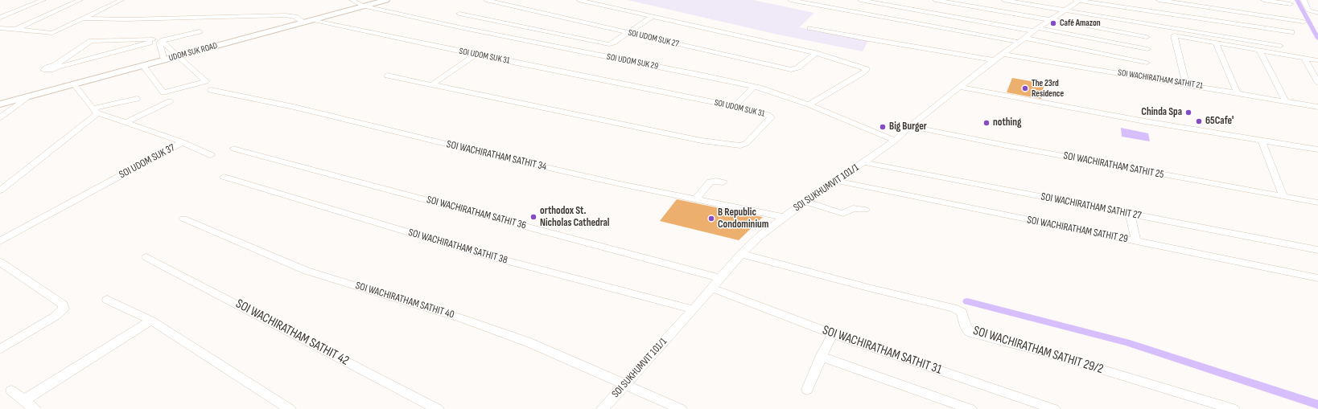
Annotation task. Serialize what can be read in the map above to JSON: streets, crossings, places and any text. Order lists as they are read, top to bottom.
{
  "streets": {
    "main road": ["UDOM SUK ROAD"],
    "street": [
      "SOI UDOM SUK 27",
      "SOI UDOM SUK 31",
      "SOI UDOM SUK 29",
      "SOI WACHIRATHAM SATHIT 21",
      "SOI WACHIRATHAM SATHIT 34",
      "SOI UDOM SUK 37",
      "SOI WACHIRATHAM SATHIT 25",
      "SOI SUKHUMVIT 101/1",
      "SOI WACHIRATHAM SATHIT 27",
      "SOI WACHIRATHAM SATHIT 36",
      "SOI WACHIRATHAM SATHIT 29",
      "SOI WACHIRATHAM SATHIT 38",
      "SOI WACHIRATHAM SATHIT 40",
      "SOI WACHIRATHAM SATHIT 42",
      "SOI WACHIRATHAM SATHIT 31",
      "SOI WACHIRATHAM SATHIT 29/2"
    ]
  },
  "crossings": [
    ["UDOM SUK ROAD", "SOI UDOM SUK 31"],
    ["UDOM SUK ROAD", "SOI UDOM SUK 29"],
    ["SOI UDOM SUK 29", "SOI SUKHUMVIT 101/1"],
    ["SOI WACHIRATHAM SATHIT 21", "SOI SUKHUMVIT 101/1"],
    ["SOI WACHIRATHAM SATHIT 34", "SOI SUKHUMVIT 101/1"],
    ["SOI WACHIRATHAM SATHIT 25", "SOI SUKHUMVIT 101/1"],
    ["SOI SUKHUMVIT 101/1", "SOI WACHIRATHAM SATHIT 27"],
    ["SOI SUKHUMVIT 101/1", "SOI WACHIRATHAM SATHIT 36"],
    ["SOI SUKHUMVIT 101/1", "SOI WACHIRATHAM SATHIT 29"],
    ["SOI SUKHUMVIT 101/1", "SOI WACHIRATHAM SATHIT 38"],
    ["SOI SUKHUMVIT 101/1", "SOI WACHIRATHAM SATHIT 40"],
    ["SOI SUKHUMVIT 101/1", "SOI WACHIRATHAM SATHIT 31"],
    ["SOI SUKHUMVIT 101/1", "SOI WACHIRATHAM SATHIT 29/2"]
  ],
  "places": [
    "Café Amazon",
    "The 23rd Residence",
    "Chinda Spa",
    "65Cafe'",
    "nothing",
    "Big Burger",
    "orthodox St. Nicholas Cathedral",
    "B Republic Condominium"
  ]
}
